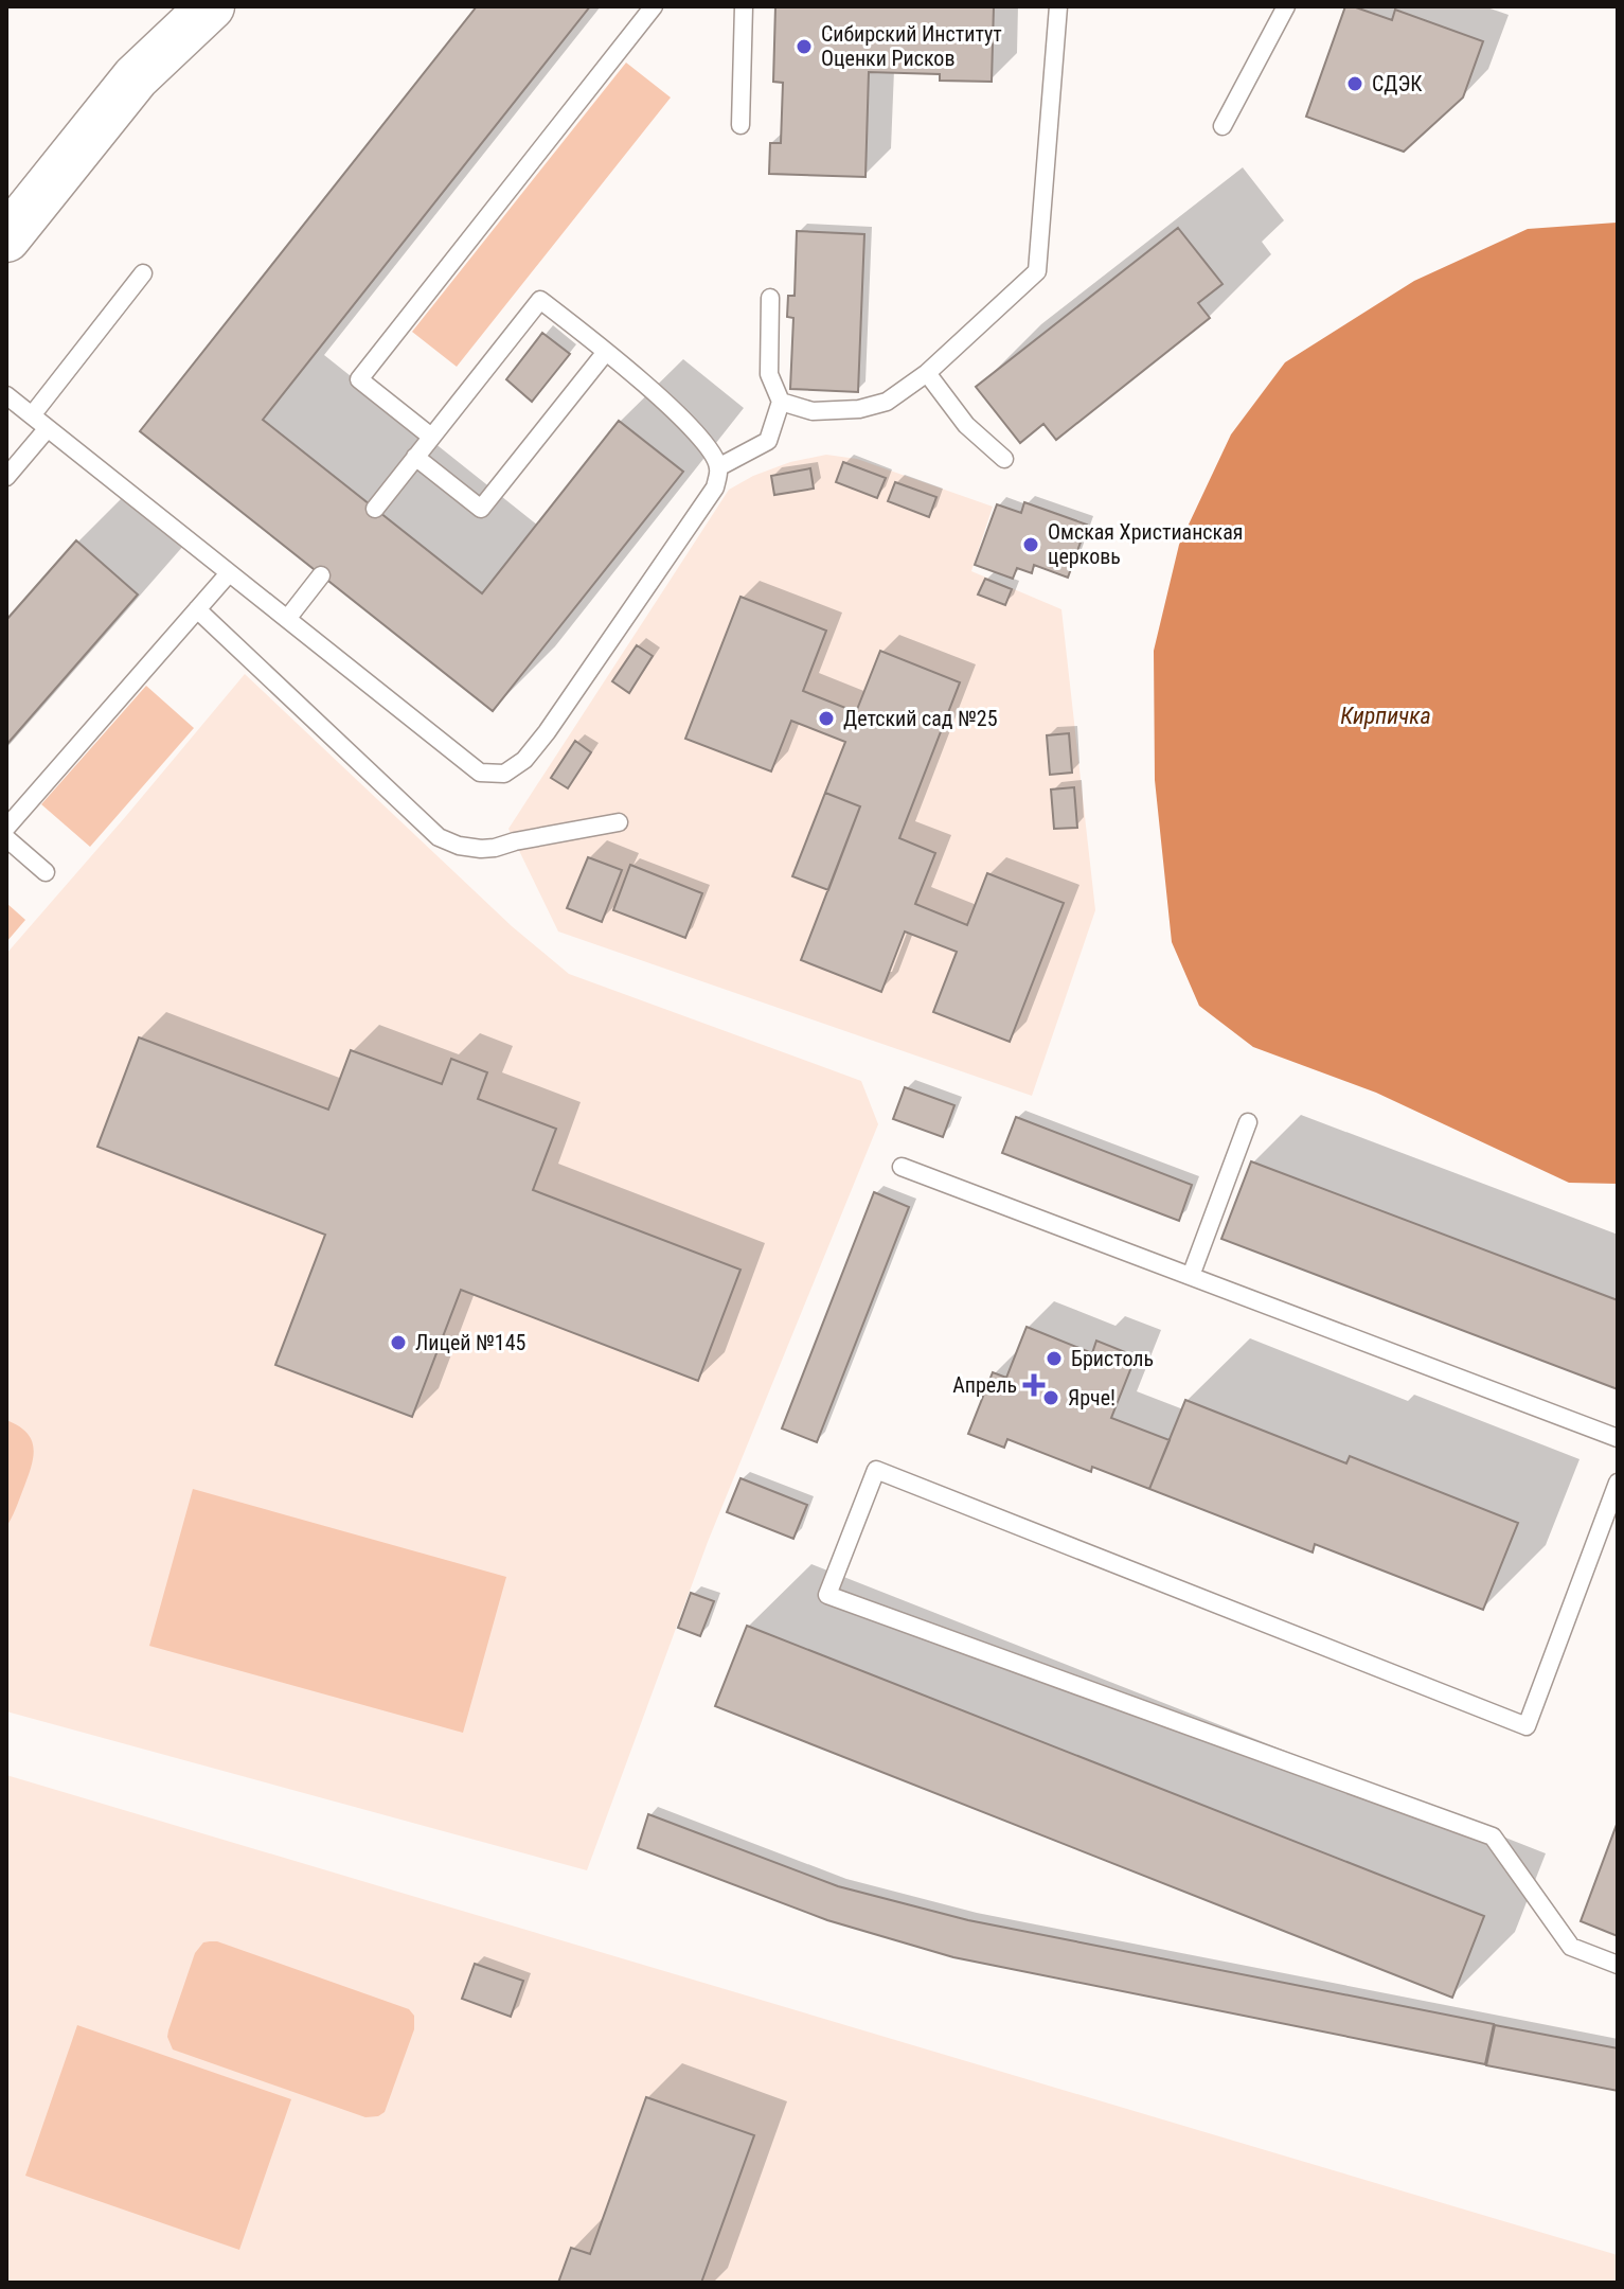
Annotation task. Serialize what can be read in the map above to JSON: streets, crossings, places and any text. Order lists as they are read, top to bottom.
{
  "water": ["Кирпичка"],
  "places": {
    "other": [
      "Сибирский Институт Оценки Рисков",
      "СДЭК",
      "Омская Христианская церковь",
      "Детский сад №25",
      "Лицей №145",
      "Бристоль",
      "Ярче!"
    ],
    "health": ["Апрель"]
  }
}
